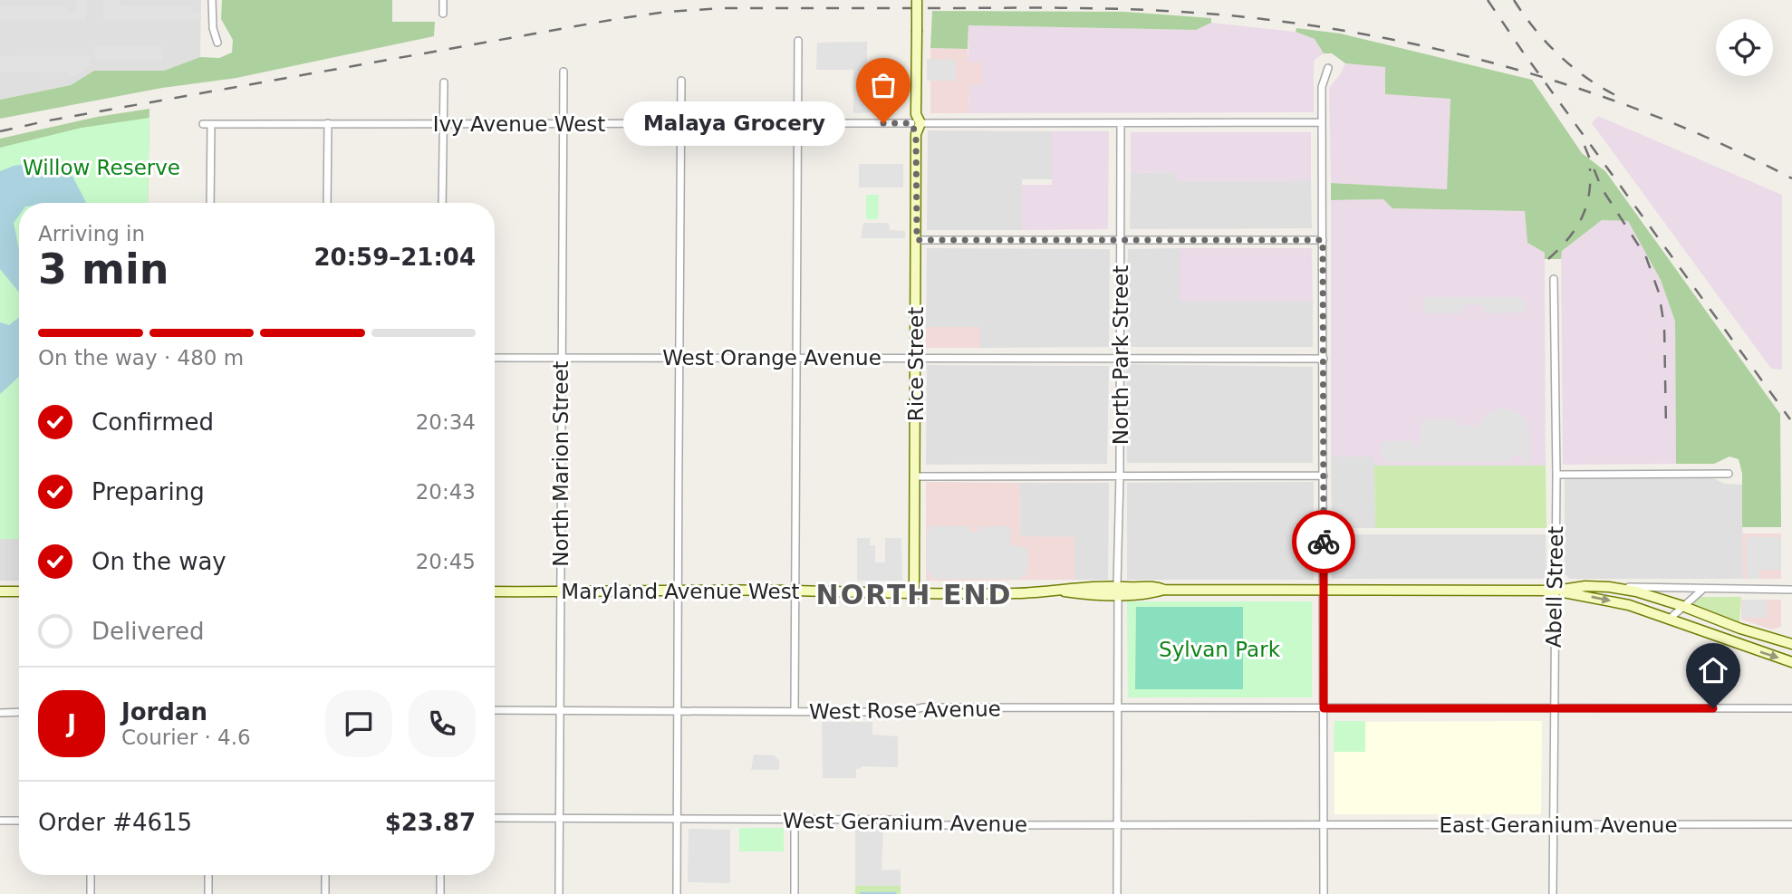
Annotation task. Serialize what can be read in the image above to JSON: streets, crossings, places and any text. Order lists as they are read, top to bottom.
{
  "streets": {
    "main road": ["Rice Street", "Maryland Avenue West"],
    "street": [
      "Ivy Avenue West",
      "North Park Street",
      "West Orange Avenue",
      "North Marion Street",
      "Abell Street",
      "West Rose Avenue",
      "West Geranium Avenue",
      "East Geranium Avenue"
    ]
  },
  "crossings": [
    ["Ivy Avenue West", "North Park Street"],
    ["Ivy Avenue West", "Rice Street"],
    ["Ivy Avenue West", "North Marion Street"],
    ["North Park Street", "West Orange Avenue"],
    ["North Park Street", "Maryland Avenue West"],
    ["North Park Street", "West Rose Avenue"],
    ["North Park Street", "West Geranium Avenue"],
    ["West Orange Avenue", "Rice Street"],
    ["West Orange Avenue", "North Marion Street"],
    ["Rice Street", "Maryland Avenue West"],
    ["North Marion Street", "Maryland Avenue West"],
    ["North Marion Street", "West Rose Avenue"],
    ["North Marion Street", "West Geranium Avenue"],
    ["Abell Street", "Maryland Avenue West"],
    ["Abell Street", "West Rose Avenue"],
    ["Abell Street", "East Geranium Avenue"],
    ["West Geranium Avenue", "East Geranium Avenue"]
  ],
  "districts": ["NORTH END"],
  "parks": ["Willow Reserve", "Sylvan Park"],
  "places": ["Malaya Grocery"],
  "page": {
    "bubble": "Malaya Grocery",
    "heading": ["3 min", "Arriving in", "20:59–21:04"],
    "panel": [
      "Jordan",
      "Courier · 4.6",
      "Order #4615",
      "$23.87"
    ],
    "bar": "On the way · 480 m",
    "list": [
      ["Confirmed", "20:34"],
      ["Preparing", "20:43"],
      ["On the way", "20:45"],
      "Delivered"
    ],
    "round": "J"
  }
}
